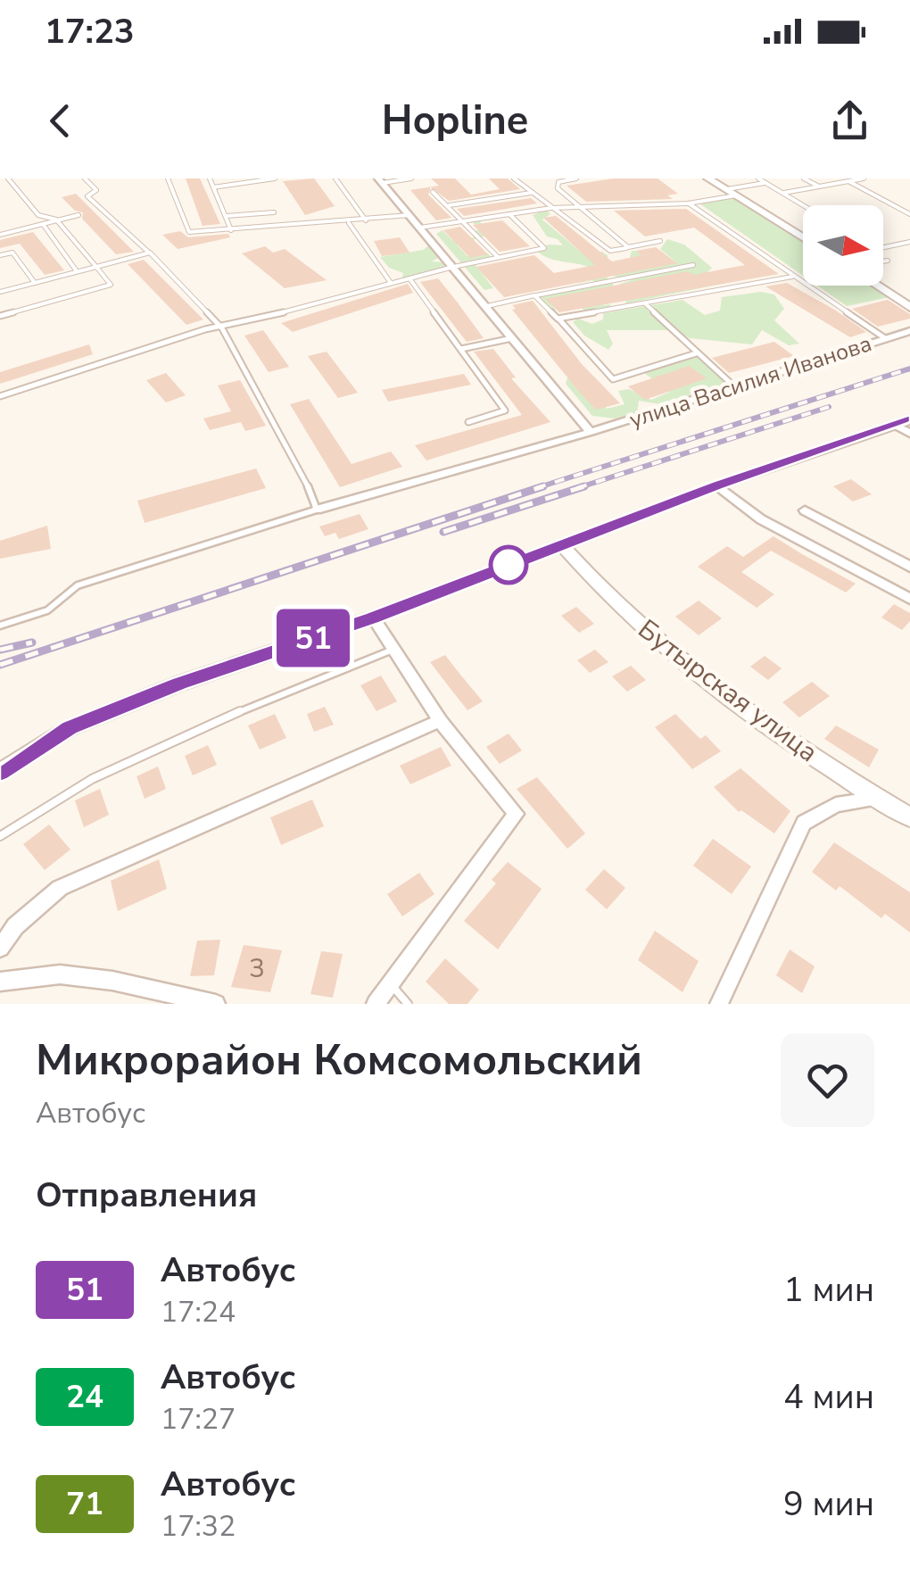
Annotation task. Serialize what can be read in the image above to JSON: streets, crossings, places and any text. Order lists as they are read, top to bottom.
{
  "streets": {
    "street": ["улица Василия Иванова", "Бутырская улица"]
  },
  "lines": ["bus line 51"],
  "house_numbers": ["3"],
  "north": "right",
  "page": {
    "status": "17:23",
    "header": "Hopline",
    "on_map": "51",
    "heading": [
      ["Микрорайон Комсомольский", "Автобус"],
      "Отправления"
    ],
    "list": [
      {
        "mark": "51",
        "name": "Автобус",
        "note": "17:24",
        "value": "1 мин"
      },
      {
        "mark": "24",
        "name": "Автобус",
        "note": "17:27",
        "value": "4 мин"
      },
      {
        "mark": "71",
        "name": "Автобус",
        "note": "17:32",
        "value": "9 мин"
      }
    ]
  }
}
